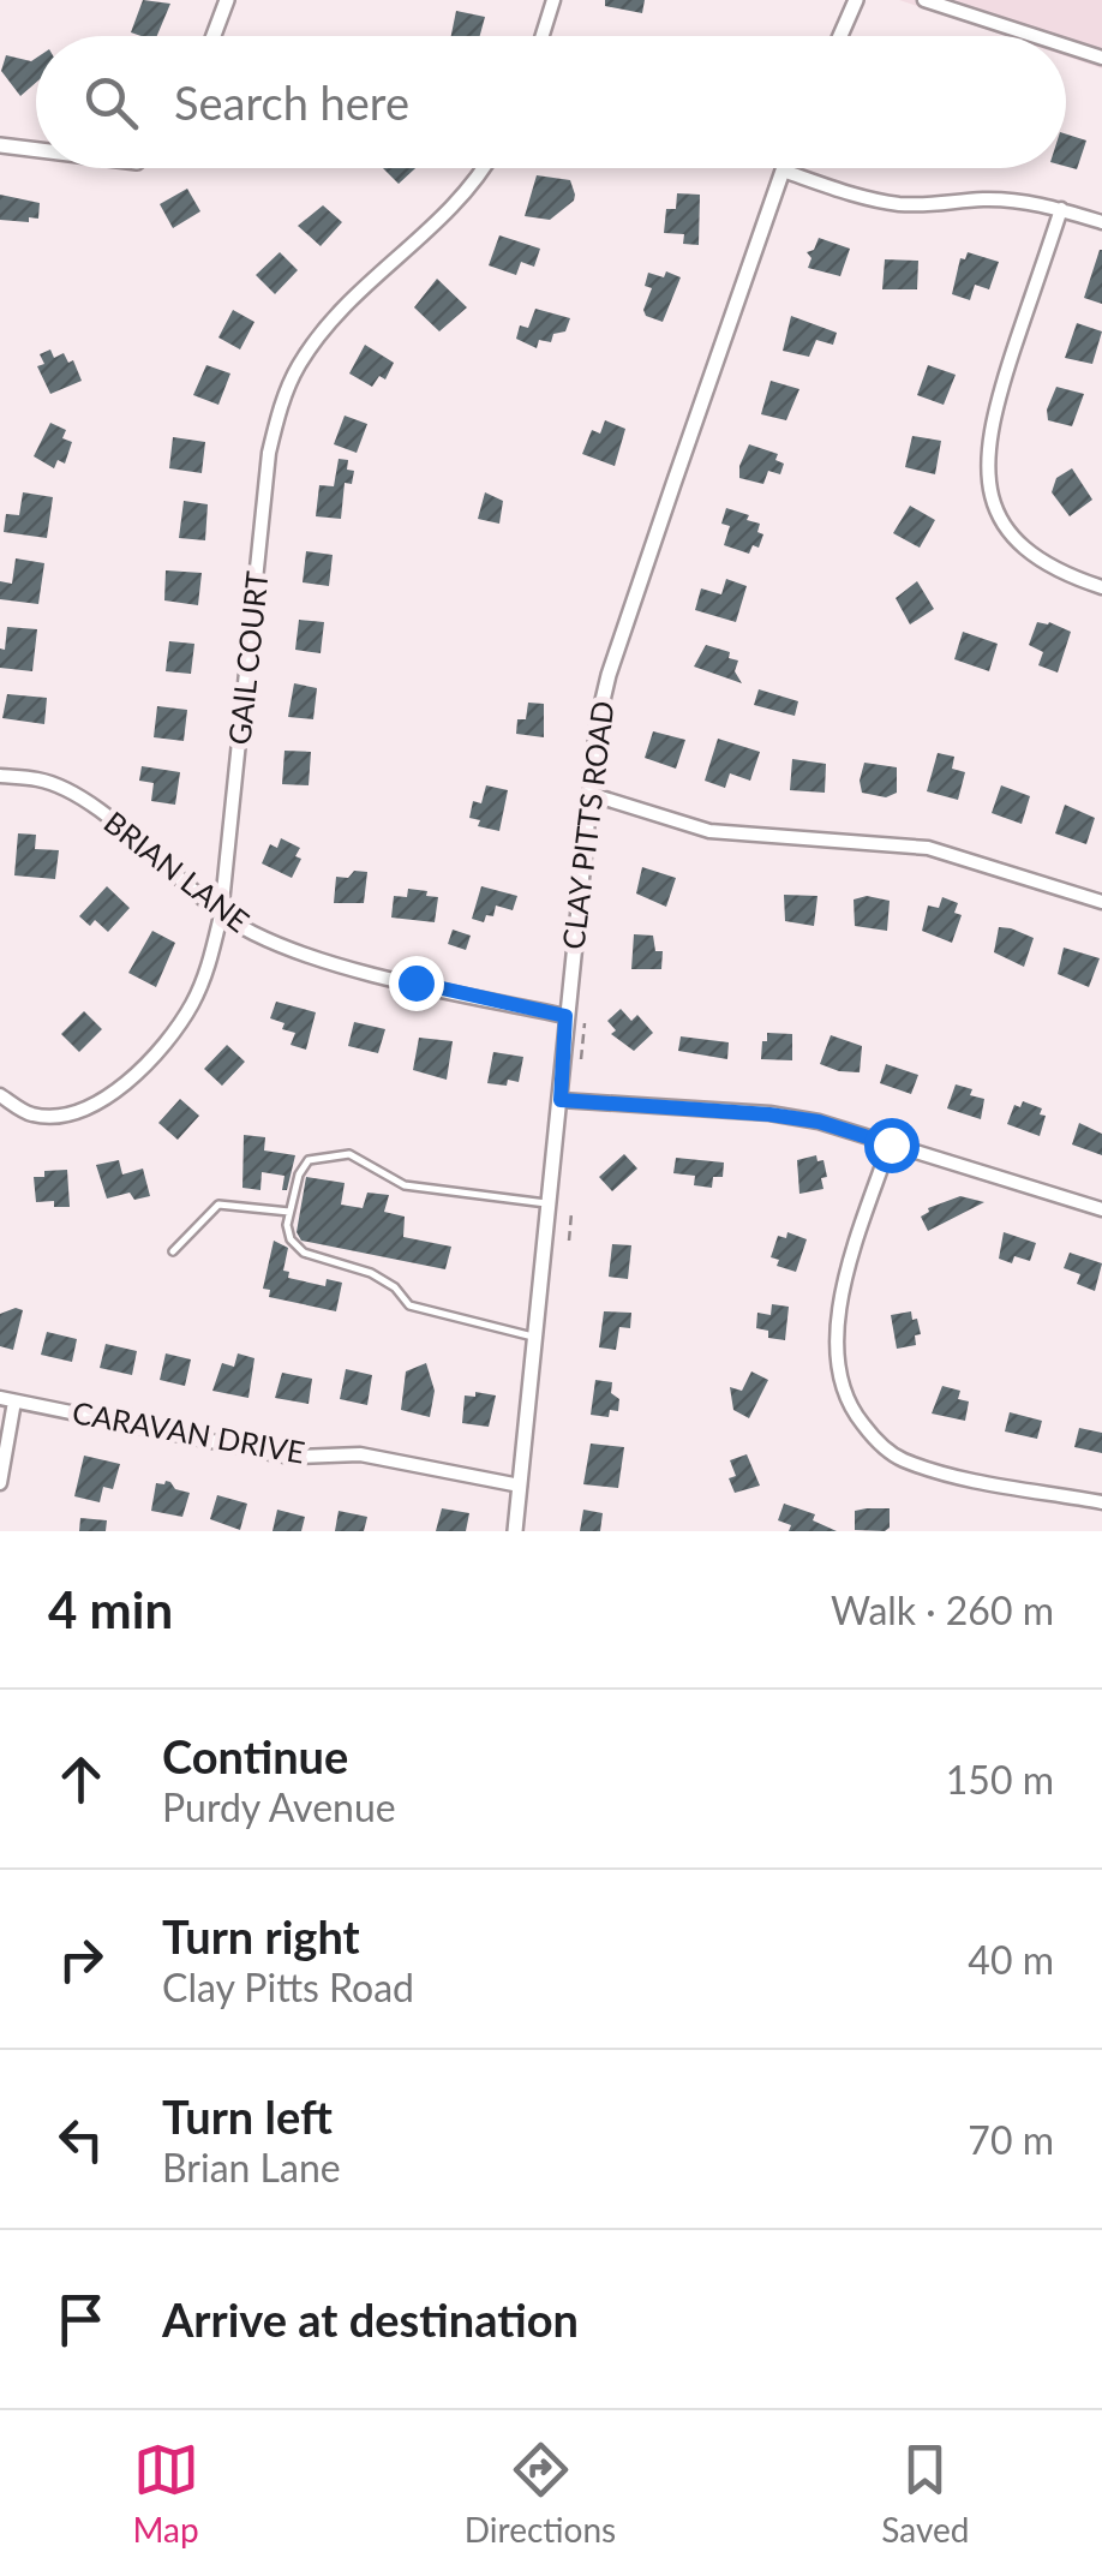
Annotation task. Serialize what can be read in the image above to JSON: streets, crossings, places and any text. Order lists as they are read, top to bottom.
{
  "streets": {
    "street": [
      "GAIL COURT",
      "CLAY PITTS ROAD",
      "BRIAN LANE",
      "CARAVAN DRIVE"
    ]
  },
  "crossings": [
    ["GAIL COURT", "BRIAN LANE"],
    ["CLAY PITTS ROAD", "BRIAN LANE"],
    ["CLAY PITTS ROAD", "CARAVAN DRIVE"]
  ],
  "page": {
    "search": "Search here",
    "heading": ["4 min", "Walk · 260 m"],
    "list": [
      ["Continue", "Purdy Avenue", "150 m"],
      ["Turn right", "Clay Pitts Road", "40 m"],
      ["Turn left", "Brian Lane", "70 m"],
      "Arrive at destination"
    ],
    "nav": ["Map", "Directions", "Saved"]
  }
}
